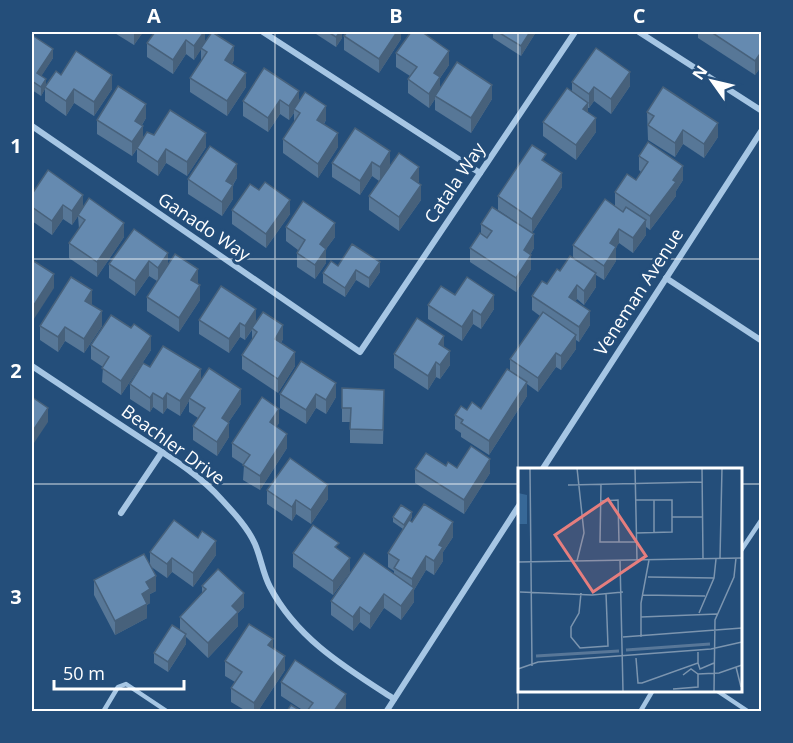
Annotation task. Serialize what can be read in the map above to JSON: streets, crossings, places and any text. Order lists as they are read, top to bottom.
{
  "streets": {
    "street": [
      "Catala Way",
      "Ganado Way",
      "Veneman Avenue",
      "Beachler Drive"
    ]
  },
  "crossings": [
    ["Catala Way", "Ganado Way"]
  ],
  "scale_bar": "50 m",
  "north": "top left",
  "grid": {
    "columns": ["A", "B", "C"],
    "rows": ["1", "2", "3"]
  }
}
